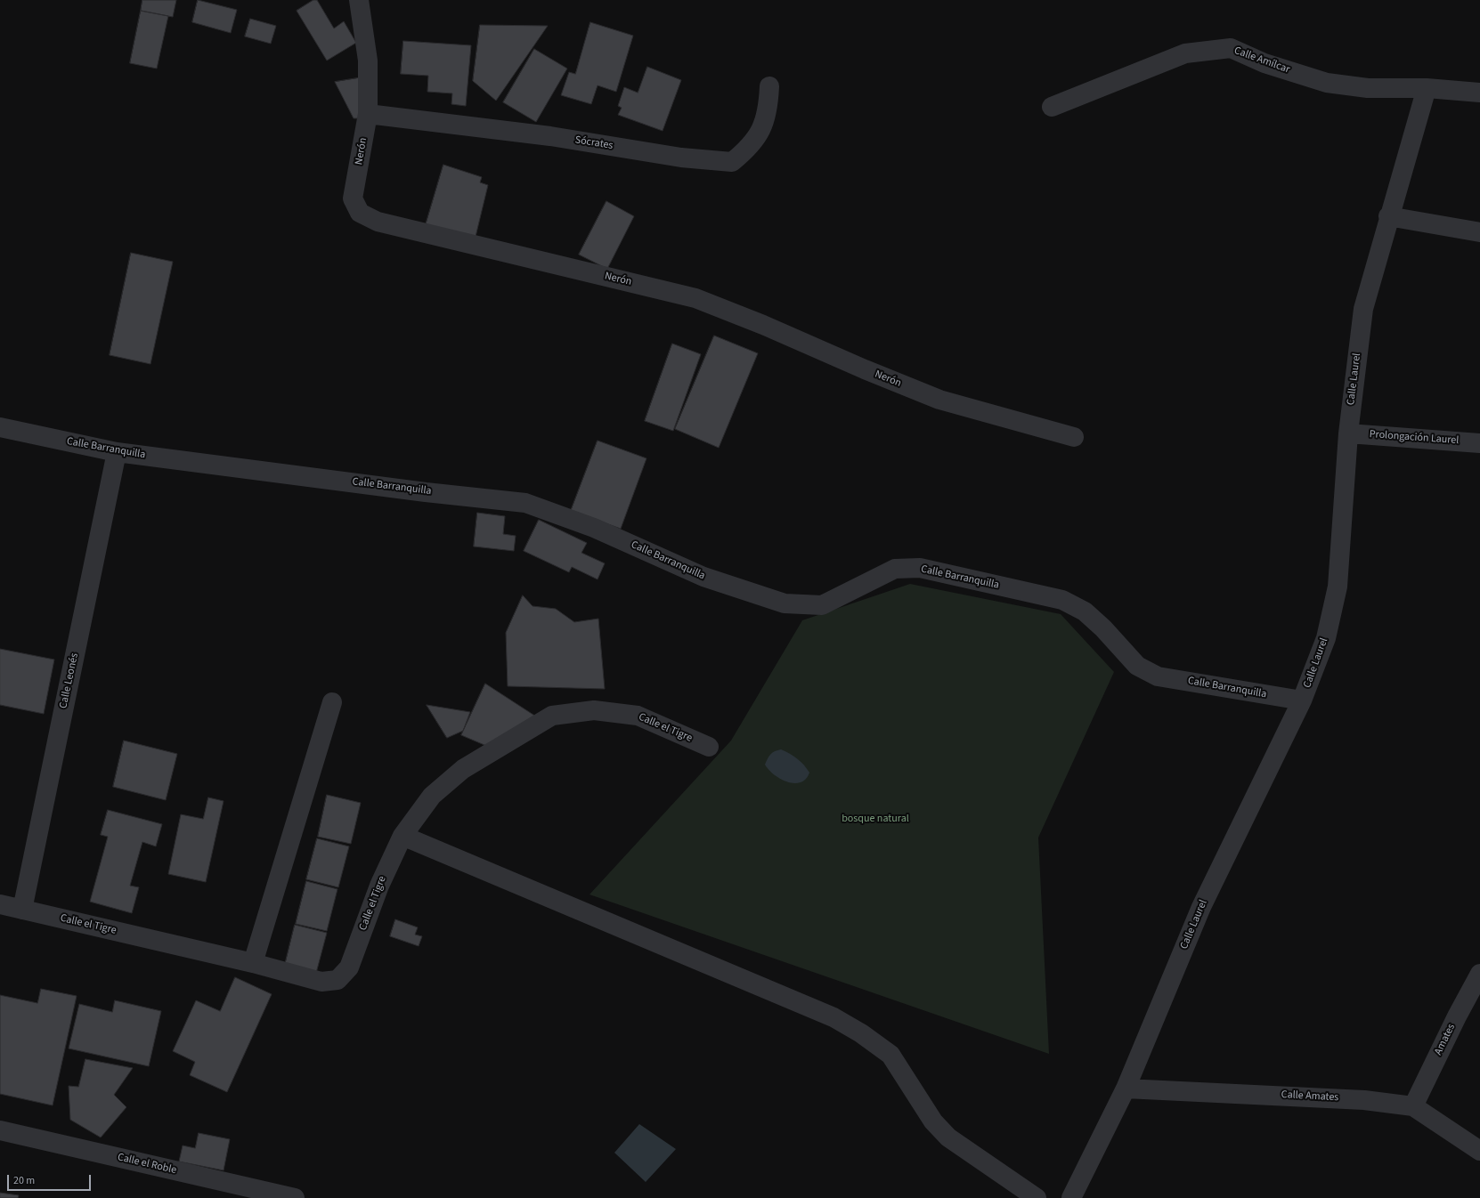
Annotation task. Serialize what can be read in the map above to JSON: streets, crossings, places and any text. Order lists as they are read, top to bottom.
{
  "streets": {
    "street": [
      "Calle Amílcar",
      "Sócrates",
      "Nerón",
      "Calle Laurel",
      "Prolongación Laurel",
      "Calle Barranquilla",
      "Calle Leonés",
      "Calle el Tigre",
      "Amates",
      "Calle Amates",
      "Calle el Roble"
    ]
  },
  "crossings": [
    ["Calle Amílcar", "Calle Laurel"],
    ["Sócrates", "Nerón"],
    ["Calle Laurel", "Prolongación Laurel"],
    ["Calle Laurel", "Calle Barranquilla"],
    ["Calle Laurel", "Calle Amates"],
    ["Calle Barranquilla", "Calle Leonés"],
    ["Calle Leonés", "Calle el Tigre"],
    ["Amates", "Calle Amates"]
  ],
  "parks": ["bosque natural"],
  "scale_bar": "20 m"
}
